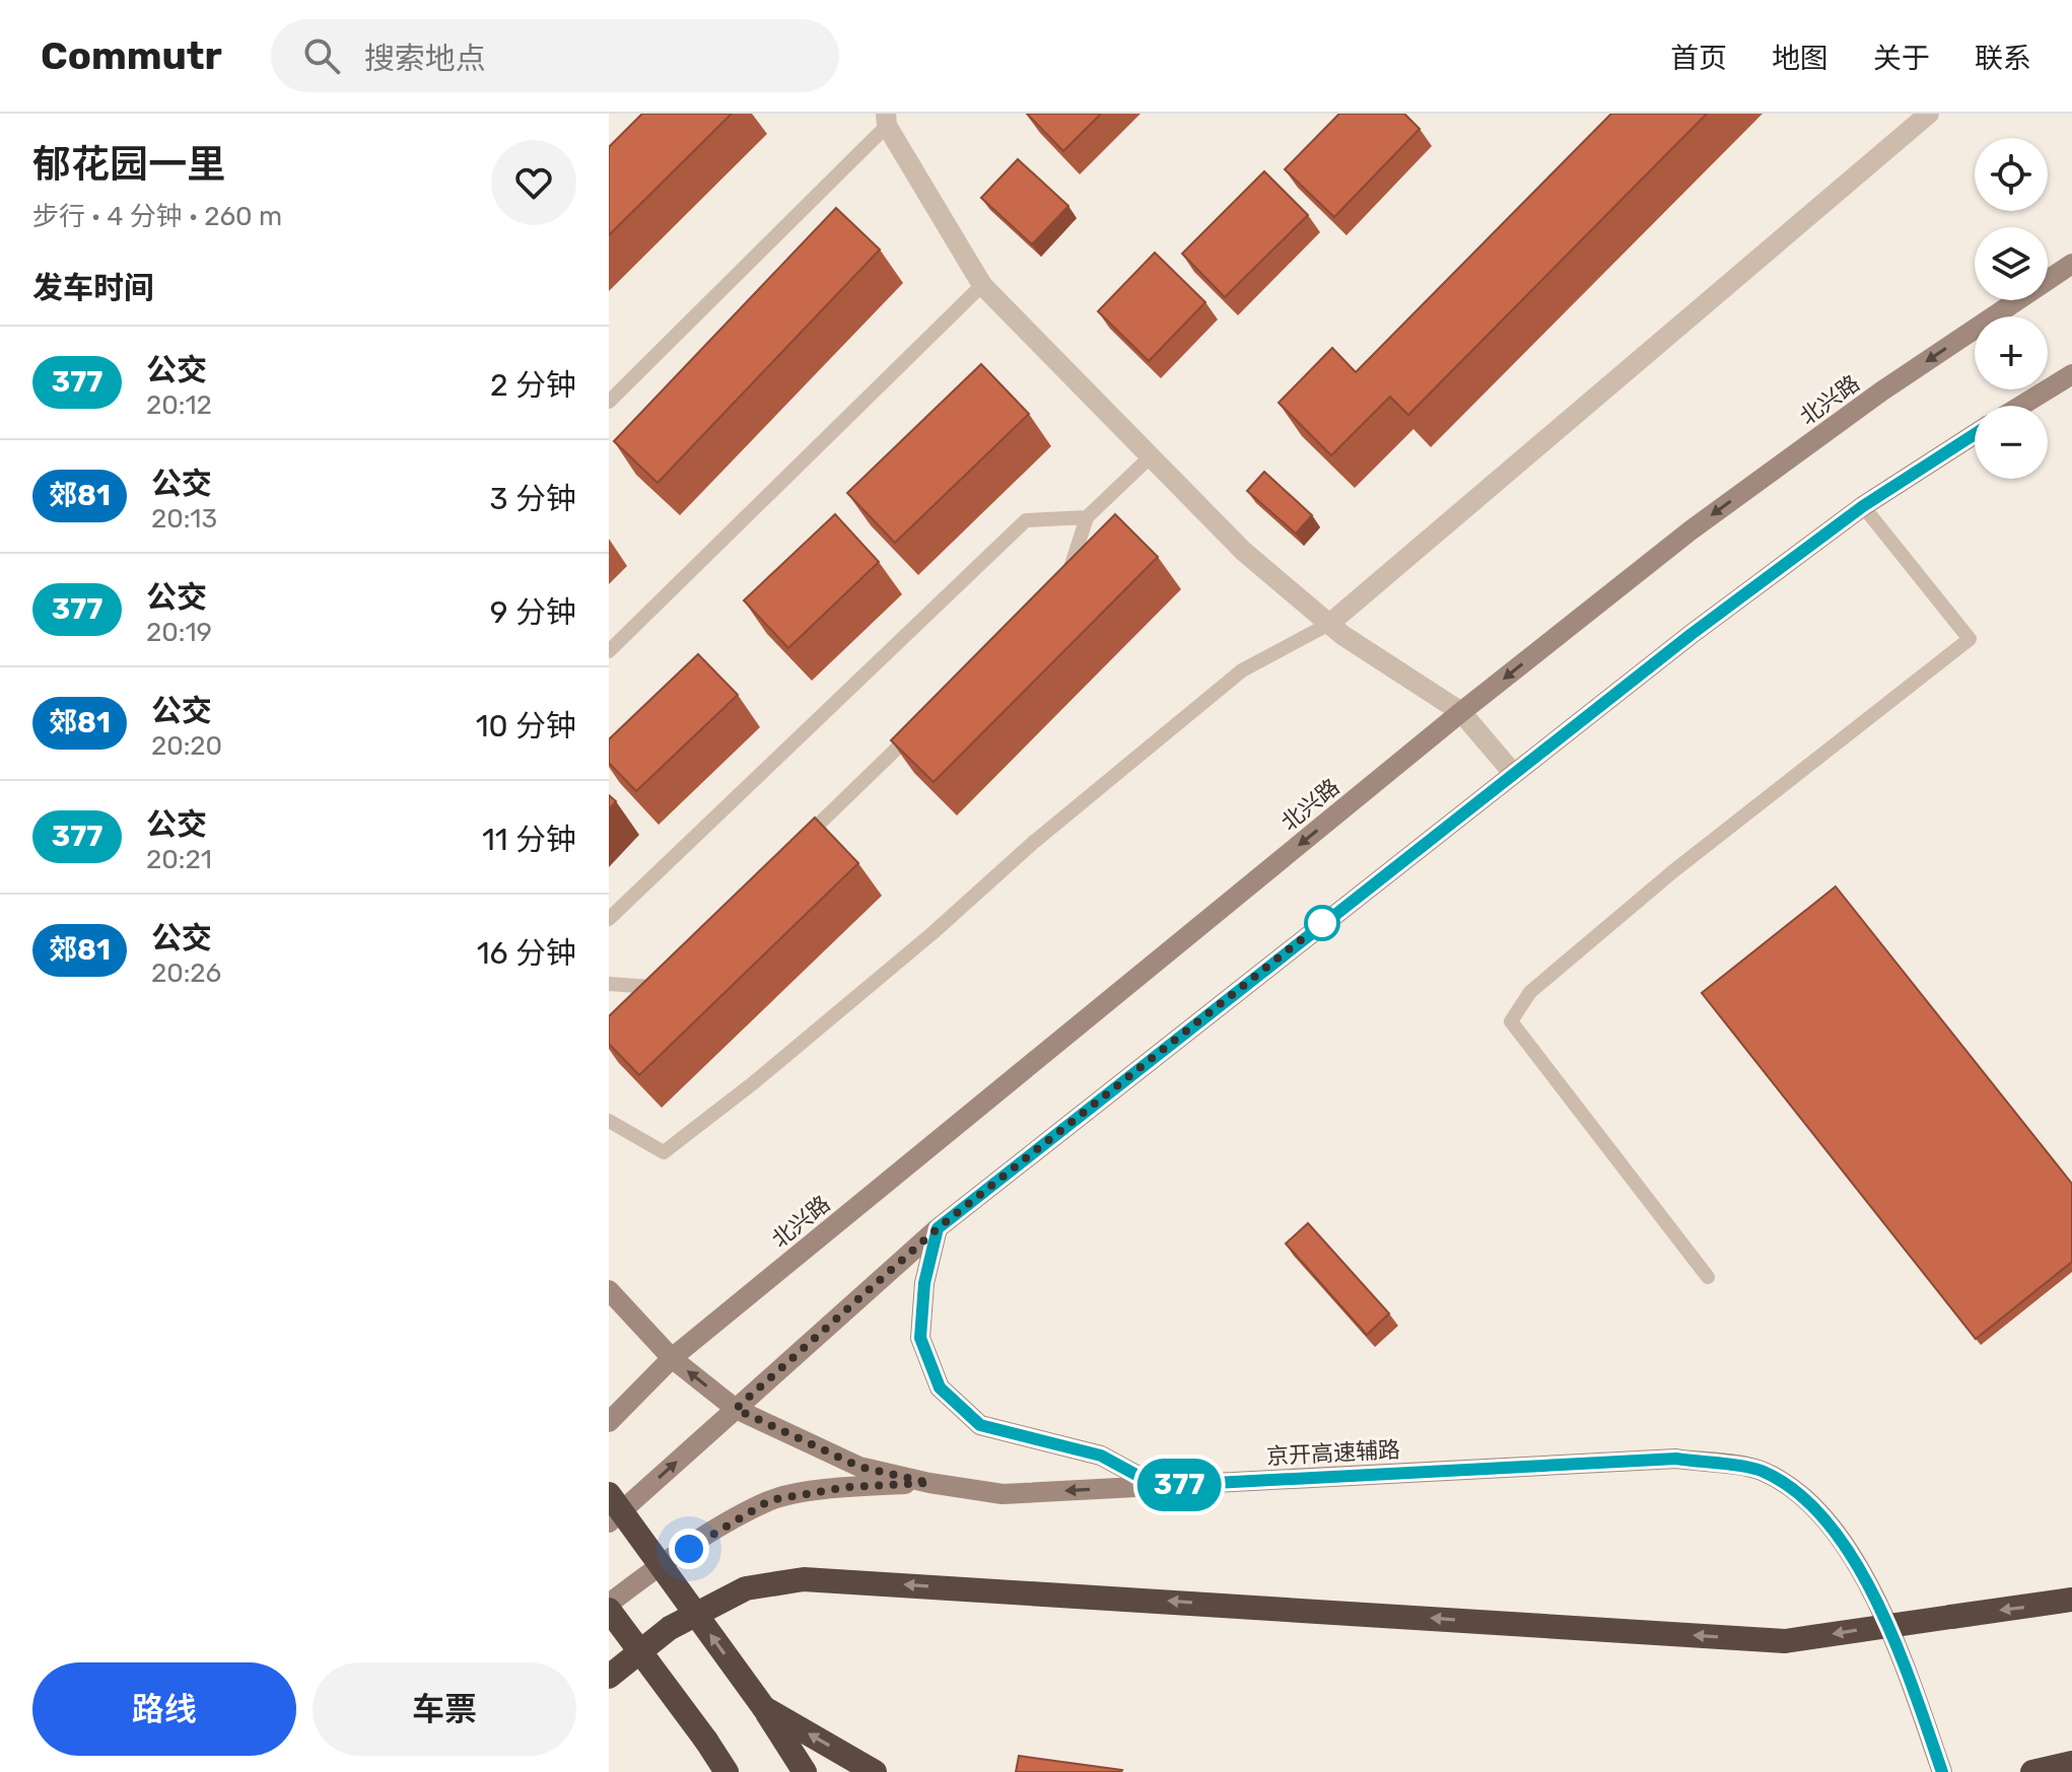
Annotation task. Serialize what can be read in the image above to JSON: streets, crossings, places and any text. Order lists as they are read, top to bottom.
{
  "streets": {
    "main road": ["北兴路", "京开高速辅路"]
  },
  "crossings": [
    ["北兴路", "京开高速辅路"]
  ],
  "lines": ["bus line 377"],
  "page": {
    "header": "Commutr",
    "search": "搜索地点",
    "nav": [
      "首页",
      "地图",
      "关于",
      "联系"
    ],
    "heading": [
      ["郁花园一里", "步行 · 4 分钟 · 260 m"],
      "发车时间"
    ],
    "on_map": "377",
    "map_buttons": ["+", "−"],
    "list": [
      {
        "mark": "377",
        "name": "公交",
        "note": "20:12",
        "value": "2 分钟"
      },
      {
        "mark": "郊81",
        "name": "公交",
        "note": "20:13",
        "value": "3 分钟"
      },
      {
        "mark": "377",
        "name": "公交",
        "note": "20:19",
        "value": "9 分钟"
      },
      {
        "mark": "郊81",
        "name": "公交",
        "note": "20:20",
        "value": "10 分钟"
      },
      {
        "mark": "377",
        "name": "公交",
        "note": "20:21",
        "value": "11 分钟"
      },
      {
        "mark": "郊81",
        "name": "公交",
        "note": "20:26",
        "value": "16 分钟"
      }
    ],
    "buttons": ["路线", "车票"]
  }
}
